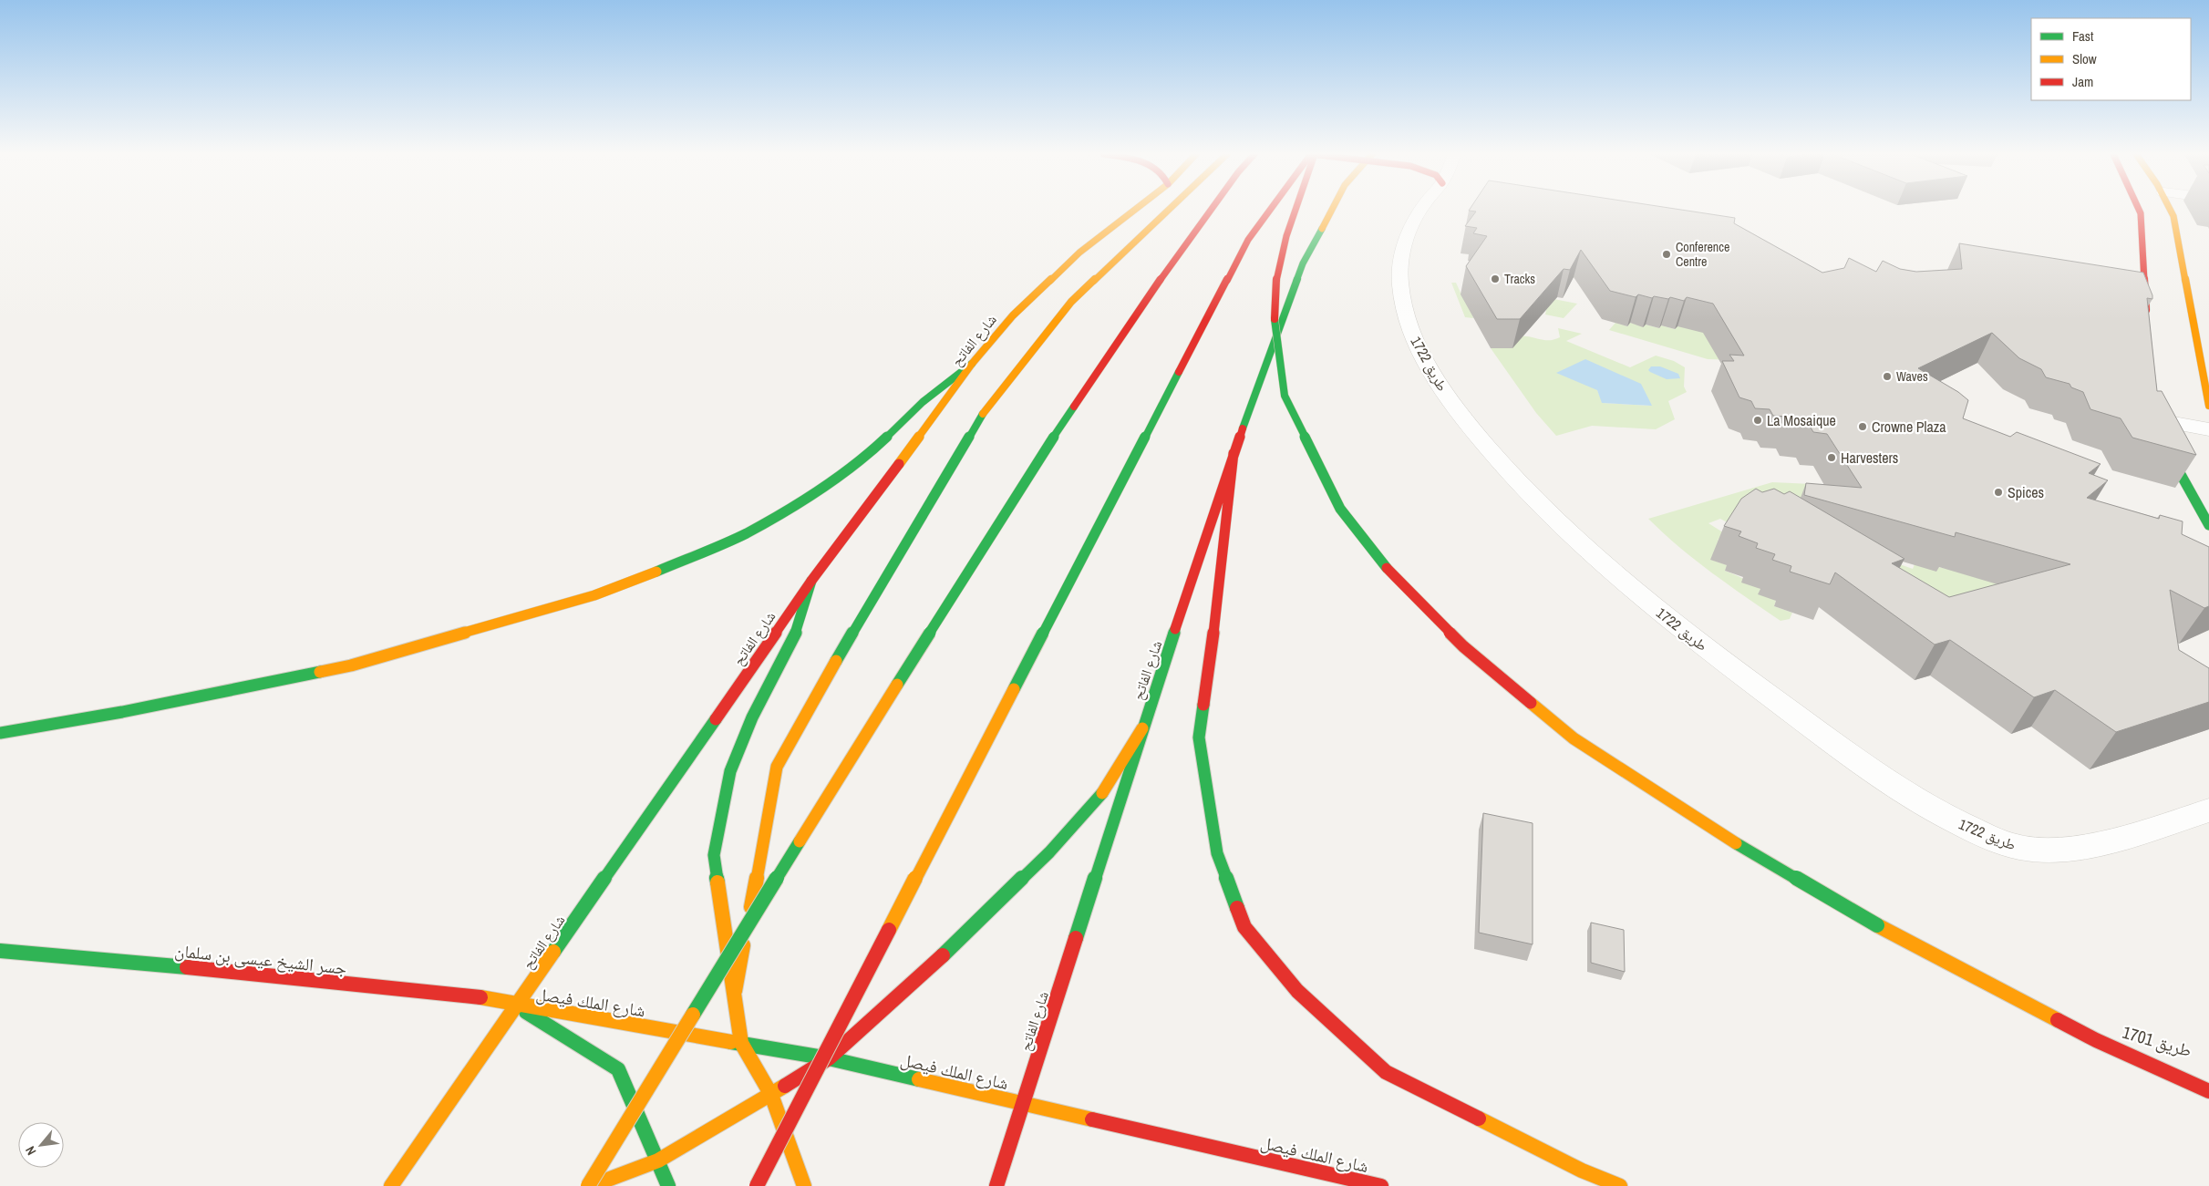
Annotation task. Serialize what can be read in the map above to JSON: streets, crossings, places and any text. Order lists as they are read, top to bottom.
{
  "streets": {
    "main road": [
      "شارع الفاتح",
      "جسر الشيخ عيسى بن سلمان",
      "شارع الملك فيصل",
      "طريق 1701"
    ],
    "street": ["طريق 1722"]
  },
  "crossings": [
    ["شارع الفاتح", "جسر الشيخ عيسى بن سلمان"],
    ["شارع الفاتح", "شارع الملك فيصل"],
    ["جسر الشيخ عيسى بن سلمان", "شارع الملك فيصل"]
  ],
  "places": [
    "Conference Centre",
    "Tracks",
    "Waves",
    "La Mosaique",
    "Crowne Plaza",
    "Harvesters",
    "Spices"
  ],
  "legend": ["Fast", "Slow", "Jam"],
  "north": "bottom left"
}
